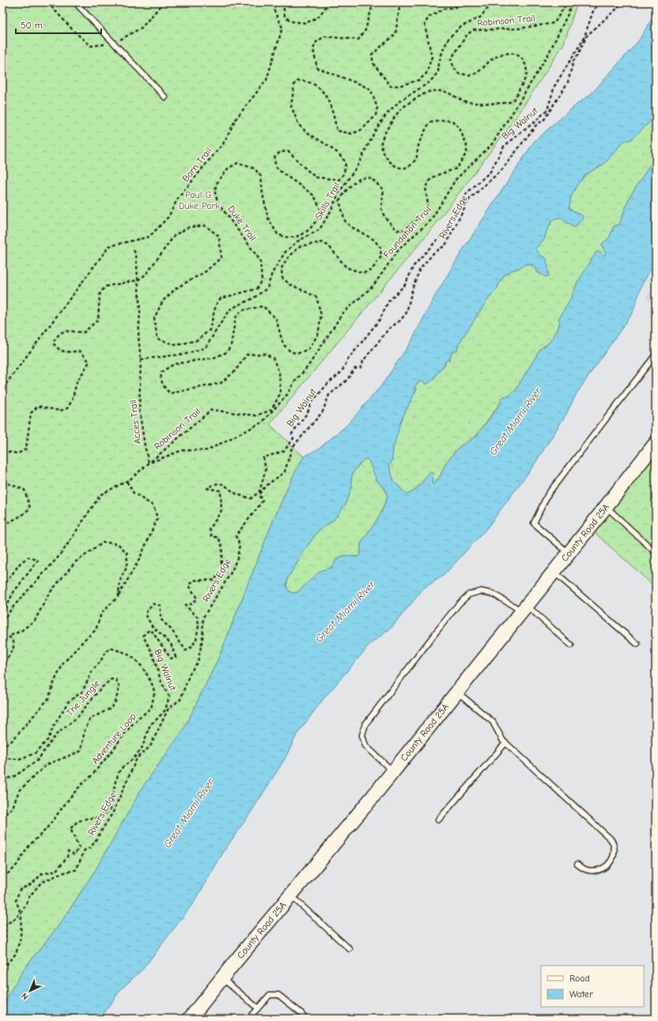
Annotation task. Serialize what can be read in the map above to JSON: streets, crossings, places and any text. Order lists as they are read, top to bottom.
{
  "streets": {
    "main road": ["County Road 25A"],
    "path": [
      "Robinson Trail",
      "Big Walnut",
      "Barn Trail",
      "Skills Trail",
      "Rivers Edge",
      "Duke Trail",
      "Foundation Trail",
      "Acces Trail",
      "The Jungle",
      "Adventure Loop"
    ]
  },
  "crossings": [
    ["Robinson Trail", "Foundation Trail"],
    ["Robinson Trail", "Acces Trail"],
    ["Skills Trail", "Acces Trail"],
    ["Duke Trail", "Acces Trail"],
    ["Foundation Trail", "Acces Trail"]
  ],
  "water": ["Great Miami River"],
  "parks": ["Paul G. Duke Park"],
  "legend": ["Road", "Water"],
  "scale_bar": "50 m",
  "north": "bottom left"
}
